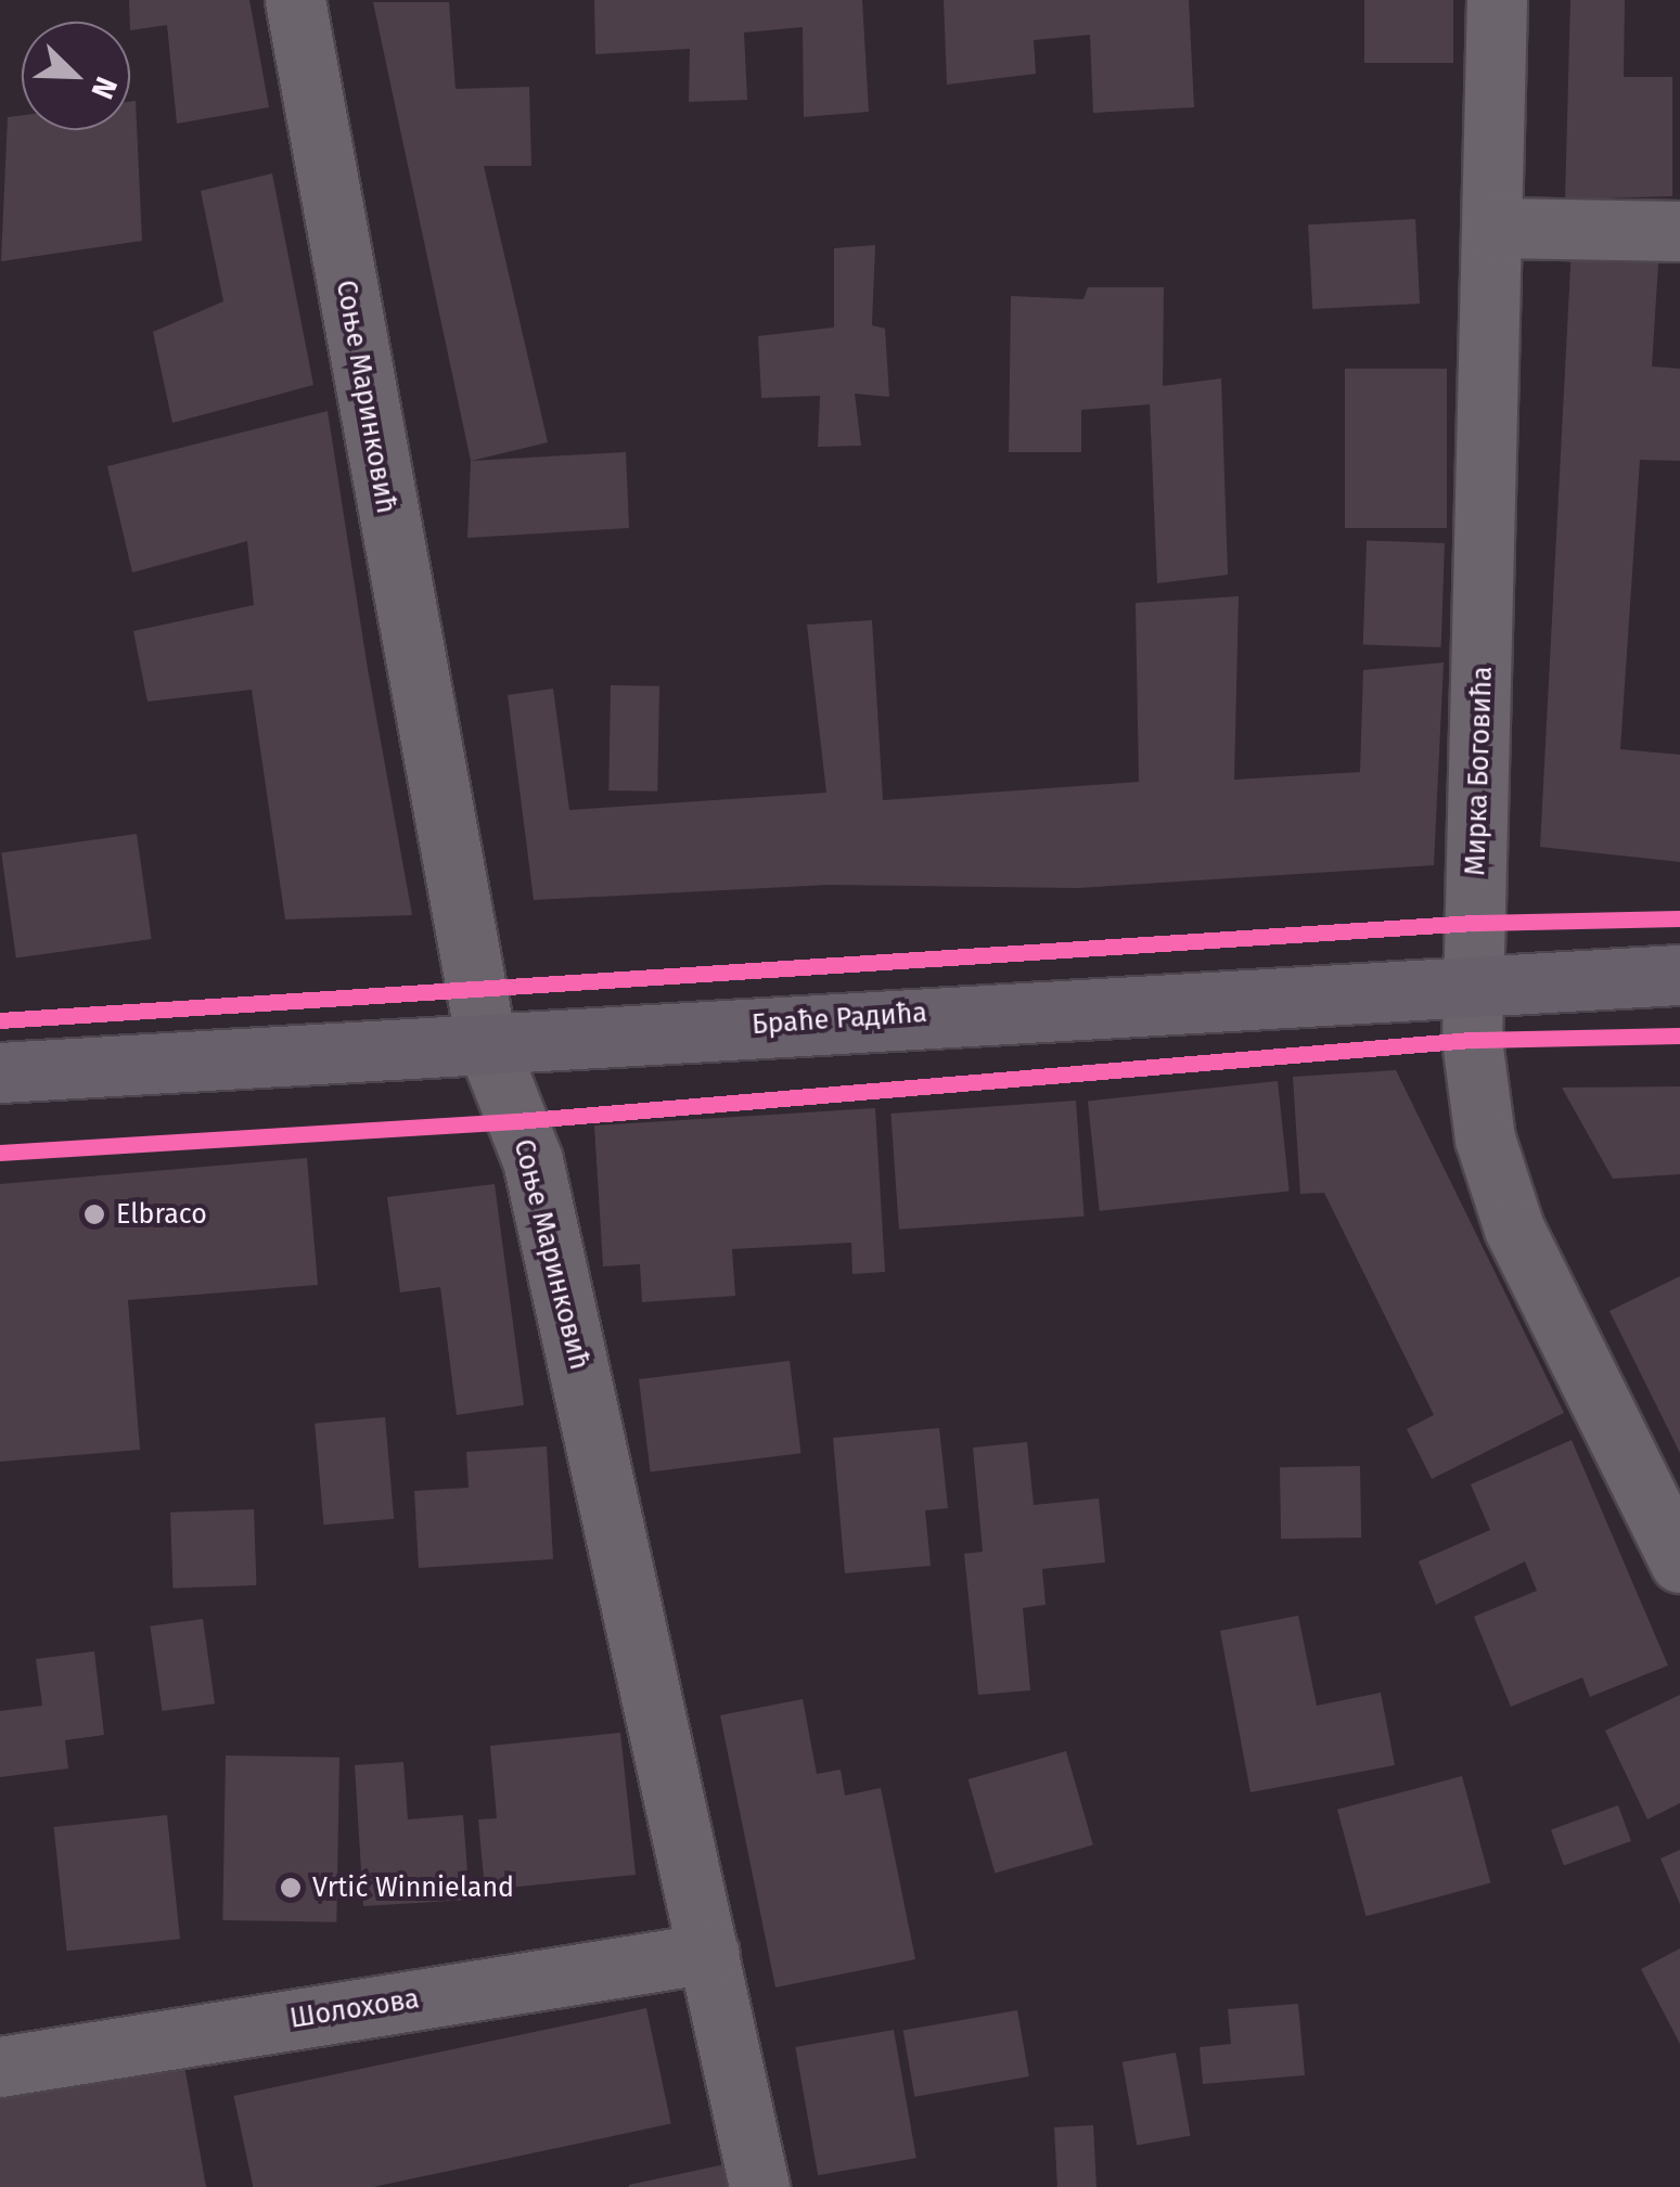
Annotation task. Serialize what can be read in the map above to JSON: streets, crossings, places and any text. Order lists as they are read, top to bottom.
{
  "streets": {
    "street": [
      "Соње Маринковић",
      "Мирка Боговића",
      "Браће Радића",
      "Шолохова"
    ]
  },
  "crossings": [
    ["Соње Маринковић", "Браће Радића"],
    ["Соње Маринковић", "Шолохова"],
    ["Мирка Боговића", "Браће Радића"]
  ],
  "places": ["Elbraco", "Vrtić Winnieland"],
  "north": "bottom right"
}
